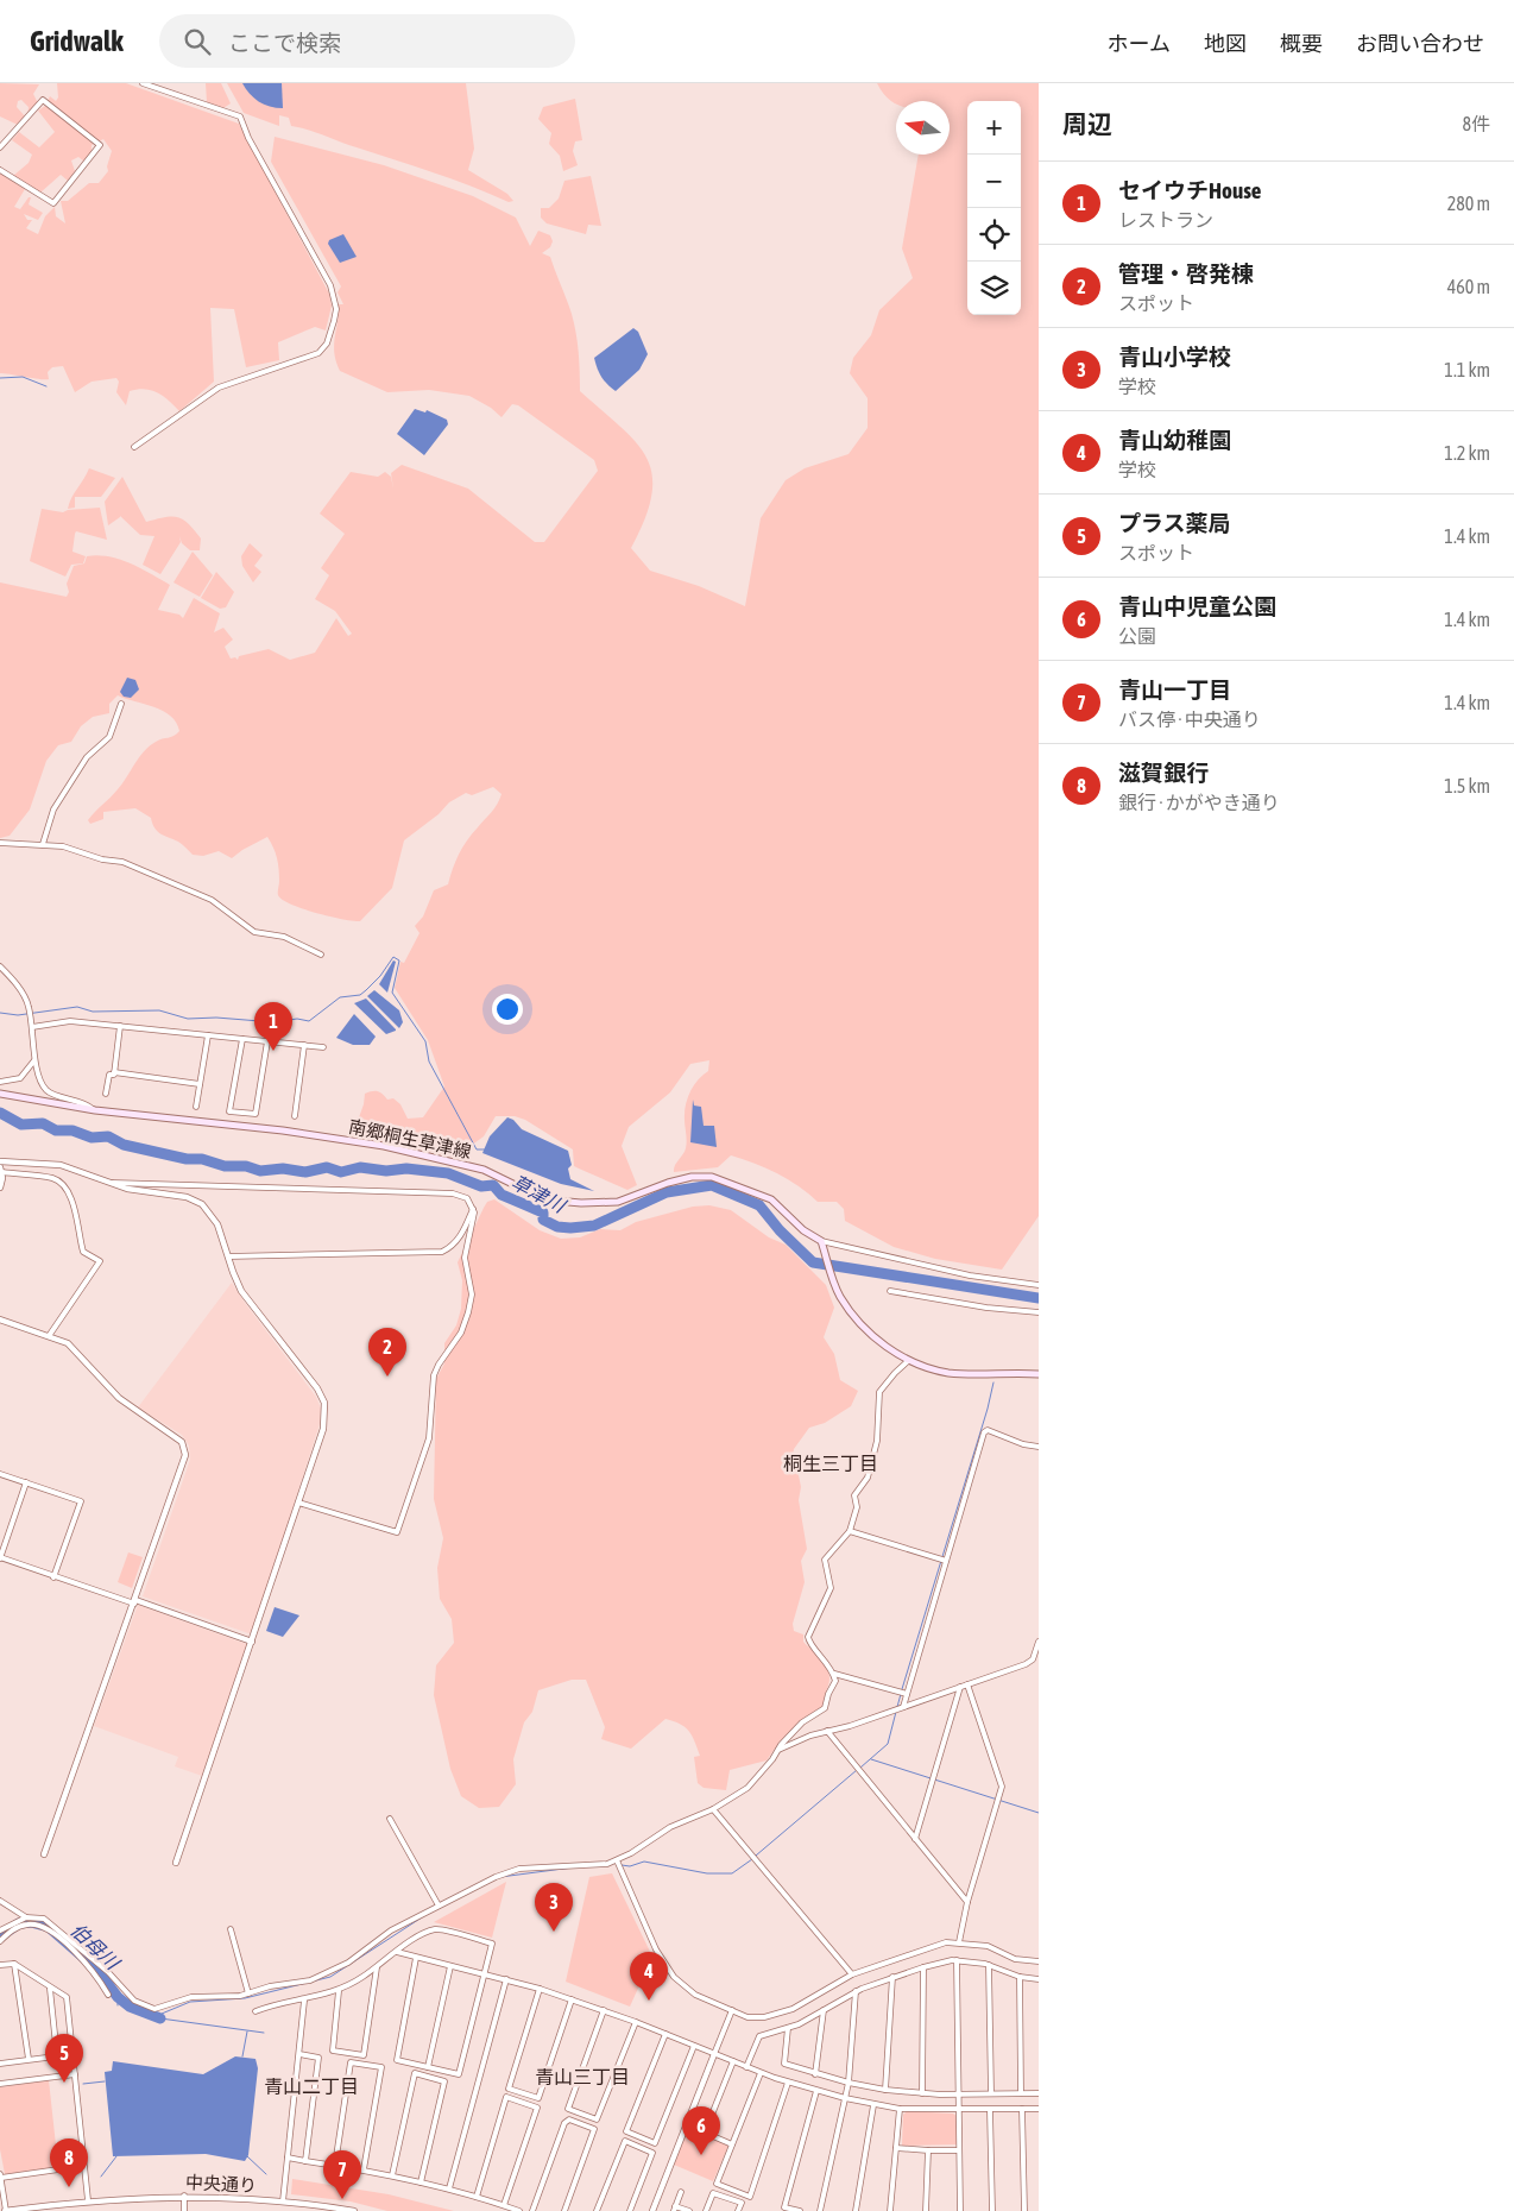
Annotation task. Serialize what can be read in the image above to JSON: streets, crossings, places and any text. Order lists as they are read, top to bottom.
{
  "streets": {
    "main road": ["南郷桐生草津線"],
    "street": ["中央通り"]
  },
  "districts": ["桐生三丁目", "青山三丁目", "青山二丁目"],
  "water": ["草津川", "伯母川"],
  "north": "left",
  "page": {
    "header": "Gridwalk",
    "search": "ここで検索",
    "nav": [
      "ホーム",
      "地図",
      "概要",
      "お問い合わせ"
    ],
    "heading": ["周辺", "8件"],
    "map_buttons": ["+", "−"],
    "list": [
      {
        "mark": "1",
        "name": "セイウチHouse",
        "note": "レストラン",
        "value": "280 m"
      },
      {
        "mark": "2",
        "name": "管理・啓発棟",
        "note": "スポット",
        "value": "460 m"
      },
      {
        "mark": "3",
        "name": "青山小学校",
        "note": "学校",
        "value": "1.1 km"
      },
      {
        "mark": "4",
        "name": "青山幼稚園",
        "note": "学校",
        "value": "1.2 km"
      },
      {
        "mark": "5",
        "name": "プラス薬局",
        "note": "スポット",
        "value": "1.4 km"
      },
      {
        "mark": "6",
        "name": "青山中児童公園",
        "note": "公園",
        "value": "1.4 km"
      },
      {
        "mark": "7",
        "name": "青山一丁目",
        "note": "バス停 · 中央通り",
        "value": "1.4 km"
      },
      {
        "mark": "8",
        "name": "滋賀銀行",
        "note": "銀行 · かがやき通り",
        "value": "1.5 km"
      }
    ],
    "pins": [
      "1",
      "2",
      "3",
      "4",
      "5",
      "6",
      "8",
      "7"
    ]
  }
}
